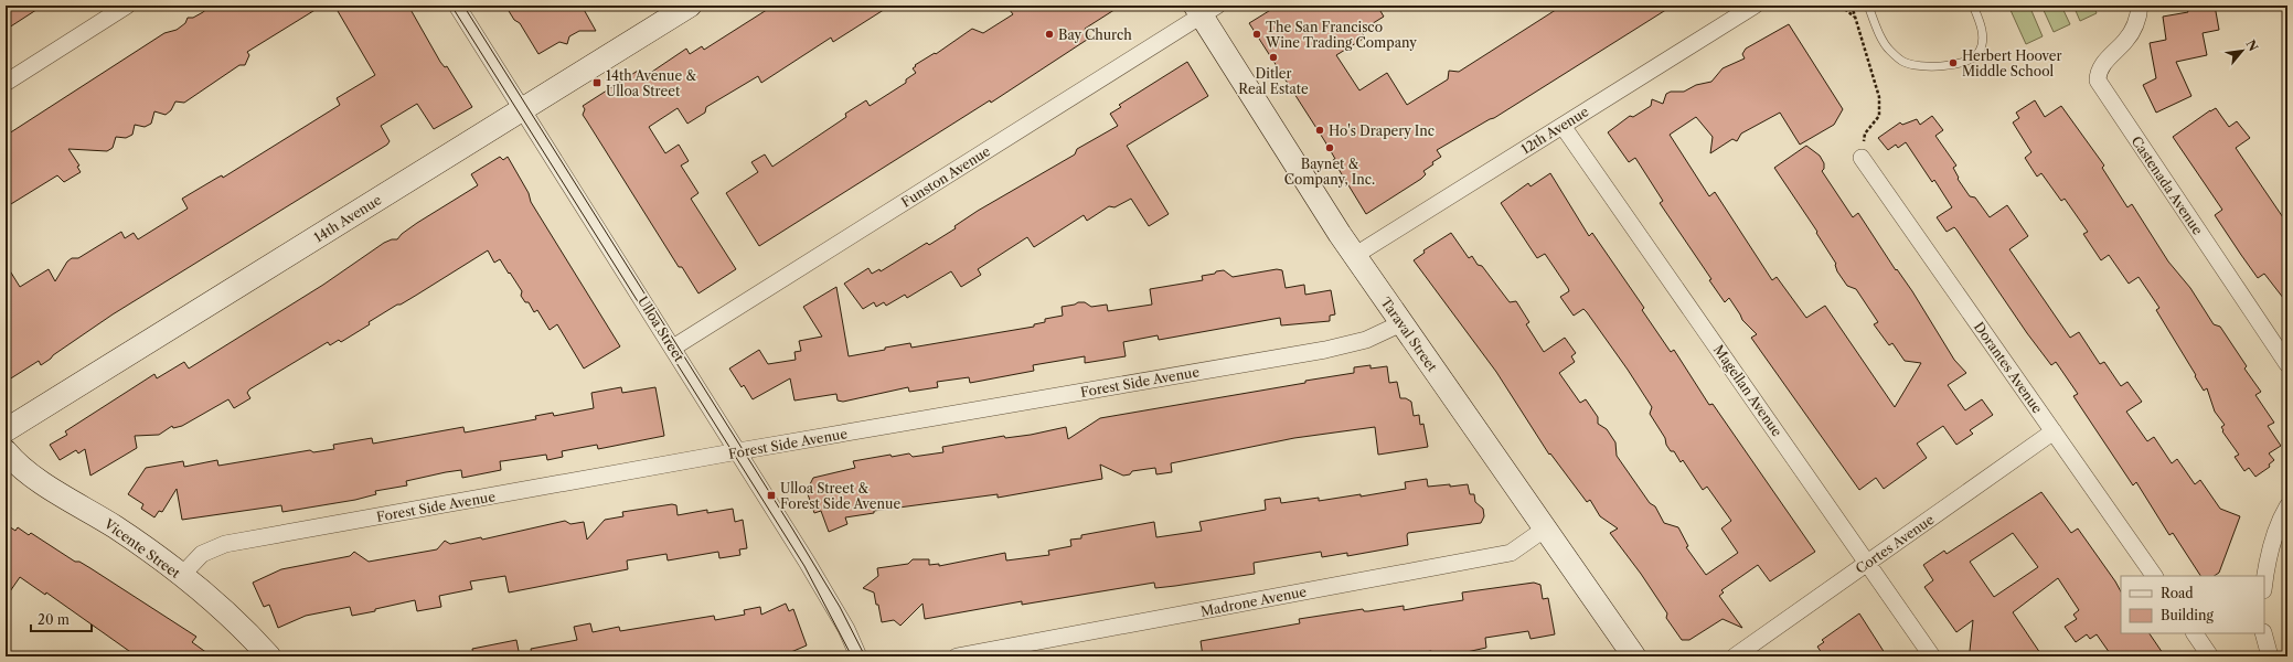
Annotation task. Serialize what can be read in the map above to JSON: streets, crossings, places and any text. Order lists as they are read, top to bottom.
{
  "streets": {
    "street": [
      "12th Avenue",
      "Funston Avenue",
      "Castenada Avenue",
      "14th Avenue",
      "Ulloa Street",
      "Taraval Street",
      "Dorantes Avenue",
      "Forest Side Avenue",
      "Magellan Avenue",
      "Cortes Avenue",
      "Vicente Street",
      "Madrone Avenue"
    ]
  },
  "crossings": [
    ["12th Avenue", "Taraval Street"],
    ["12th Avenue", "Magellan Avenue"],
    ["Funston Avenue", "Ulloa Street"],
    ["Funston Avenue", "Taraval Street"],
    ["14th Avenue", "Ulloa Street"],
    ["Ulloa Street", "Forest Side Avenue"],
    ["Taraval Street", "Forest Side Avenue"],
    ["Taraval Street", "Madrone Avenue"],
    ["Dorantes Avenue", "Cortes Avenue"],
    ["Forest Side Avenue", "Vicente Street"],
    ["Magellan Avenue", "Cortes Avenue"]
  ],
  "places": {
    "other": [
      "Bay Church",
      "The San Francisco Wine Trading Company",
      "Ditler Real Estate",
      "Herbert Hoover Middle School",
      "Ho's Drapery Inc",
      "Baynet & Company, Inc."
    ],
    "transit": ["14th Avenue & Ulloa Street", "Ulloa Street & Forest Side Avenue"]
  },
  "legend": ["Road", "Building"],
  "scale_bar": "20 m",
  "north": "top right"
}
